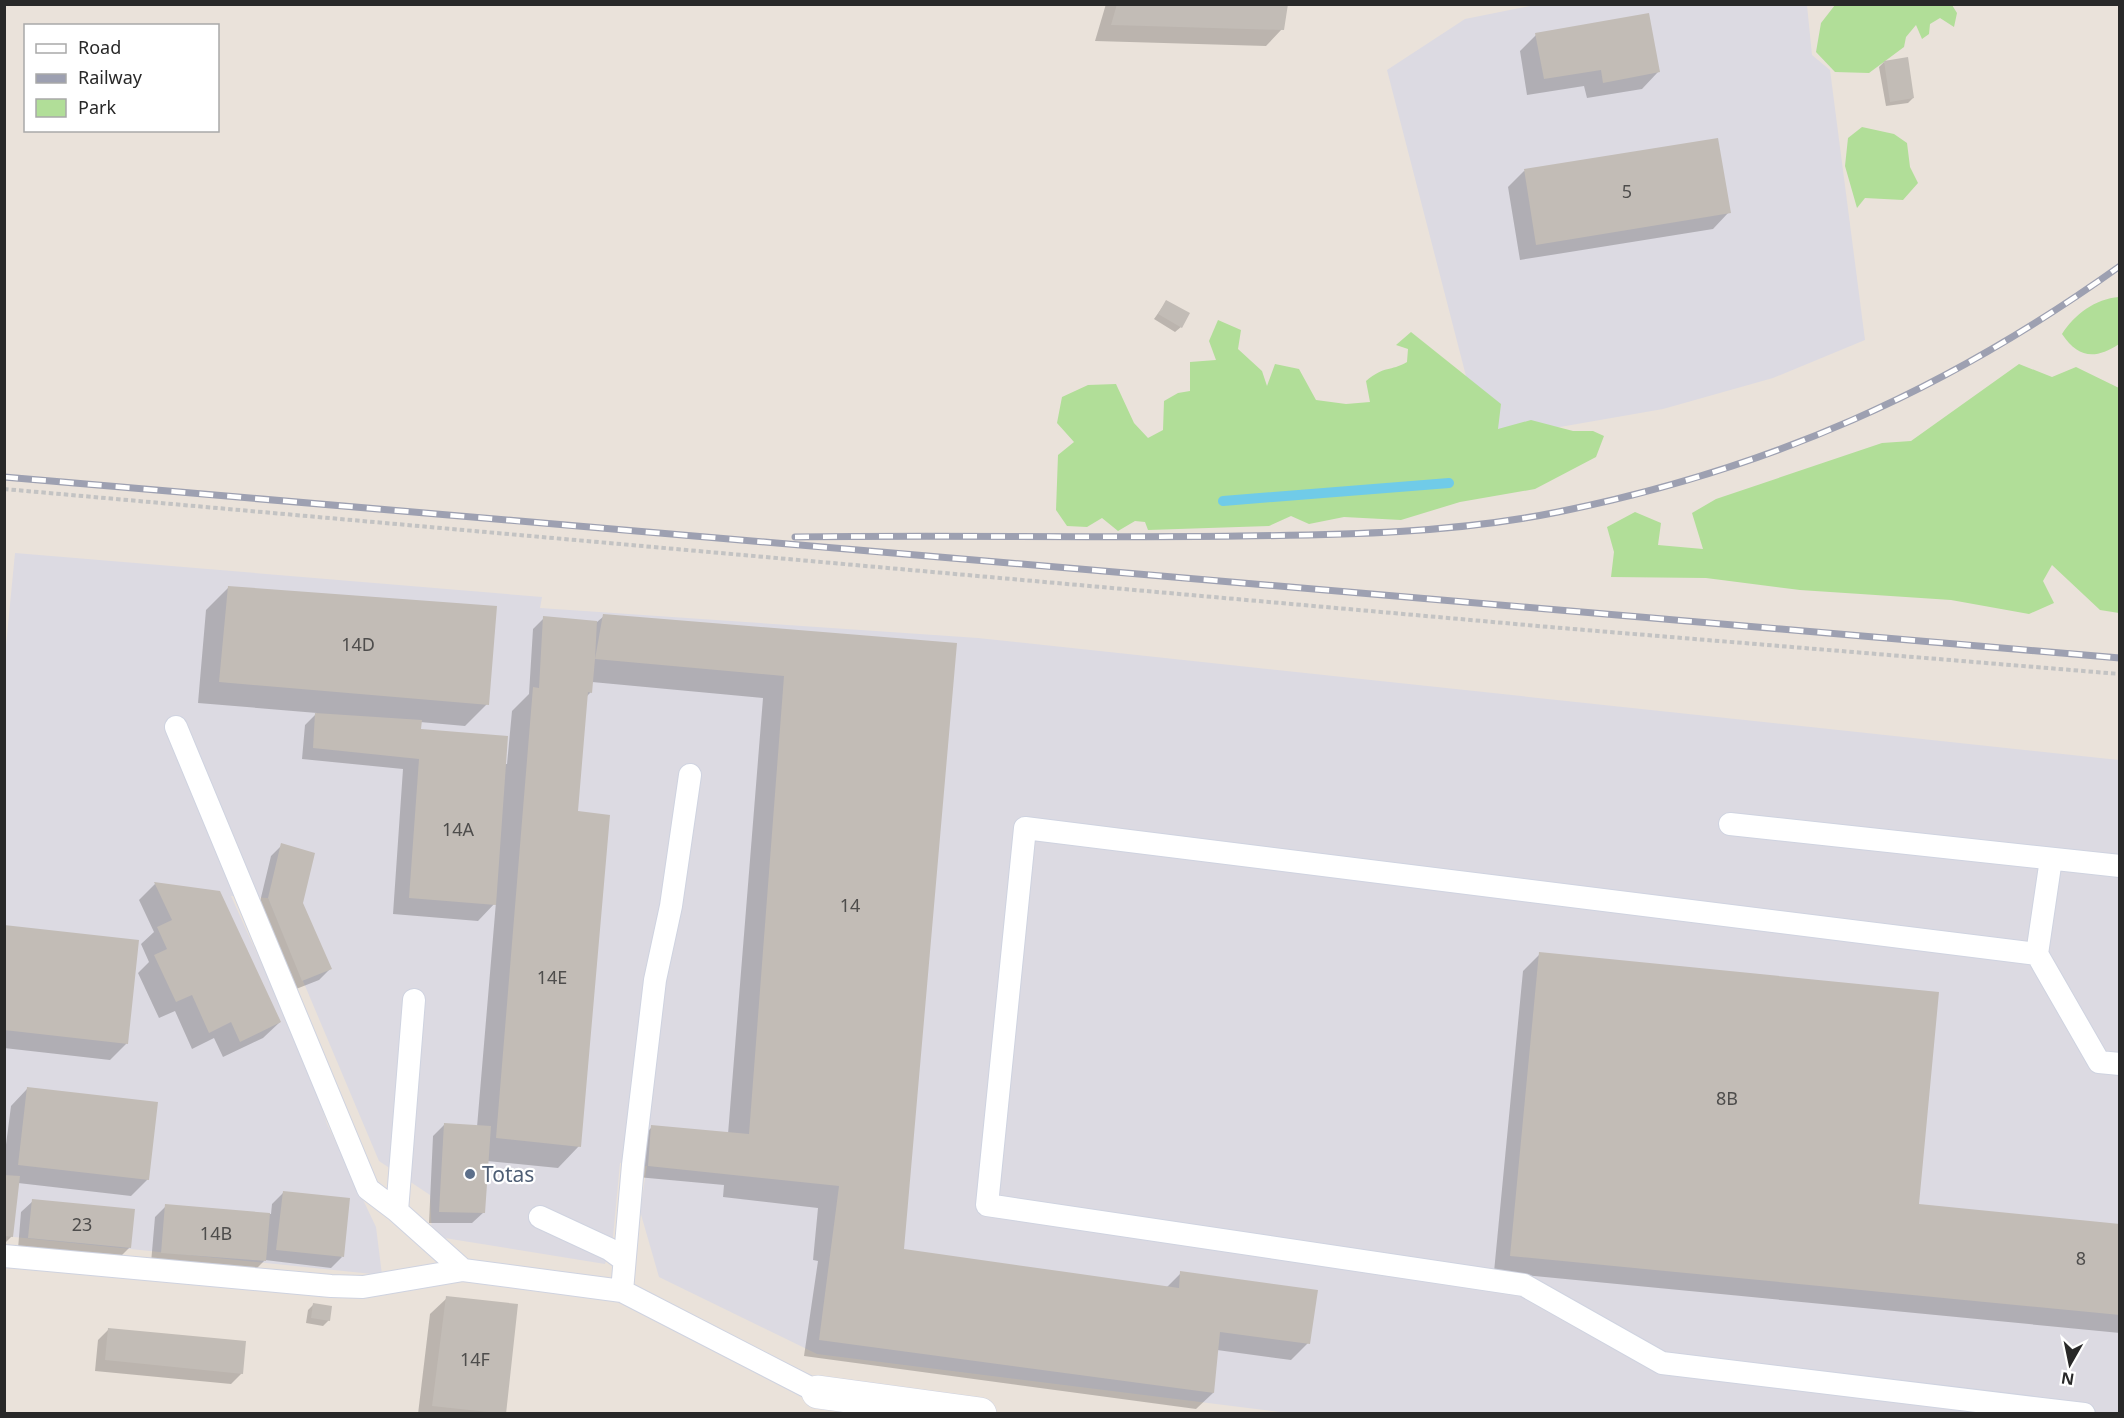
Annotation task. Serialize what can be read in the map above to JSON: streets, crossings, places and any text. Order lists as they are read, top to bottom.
{
  "places": ["Totas"],
  "house_numbers": [
    "5",
    "14D",
    "14A",
    "14",
    "14E",
    "8B",
    "23",
    "14B",
    "8",
    "14F"
  ],
  "legend": ["Road", "Railway", "Park"],
  "north": "bottom"
}
